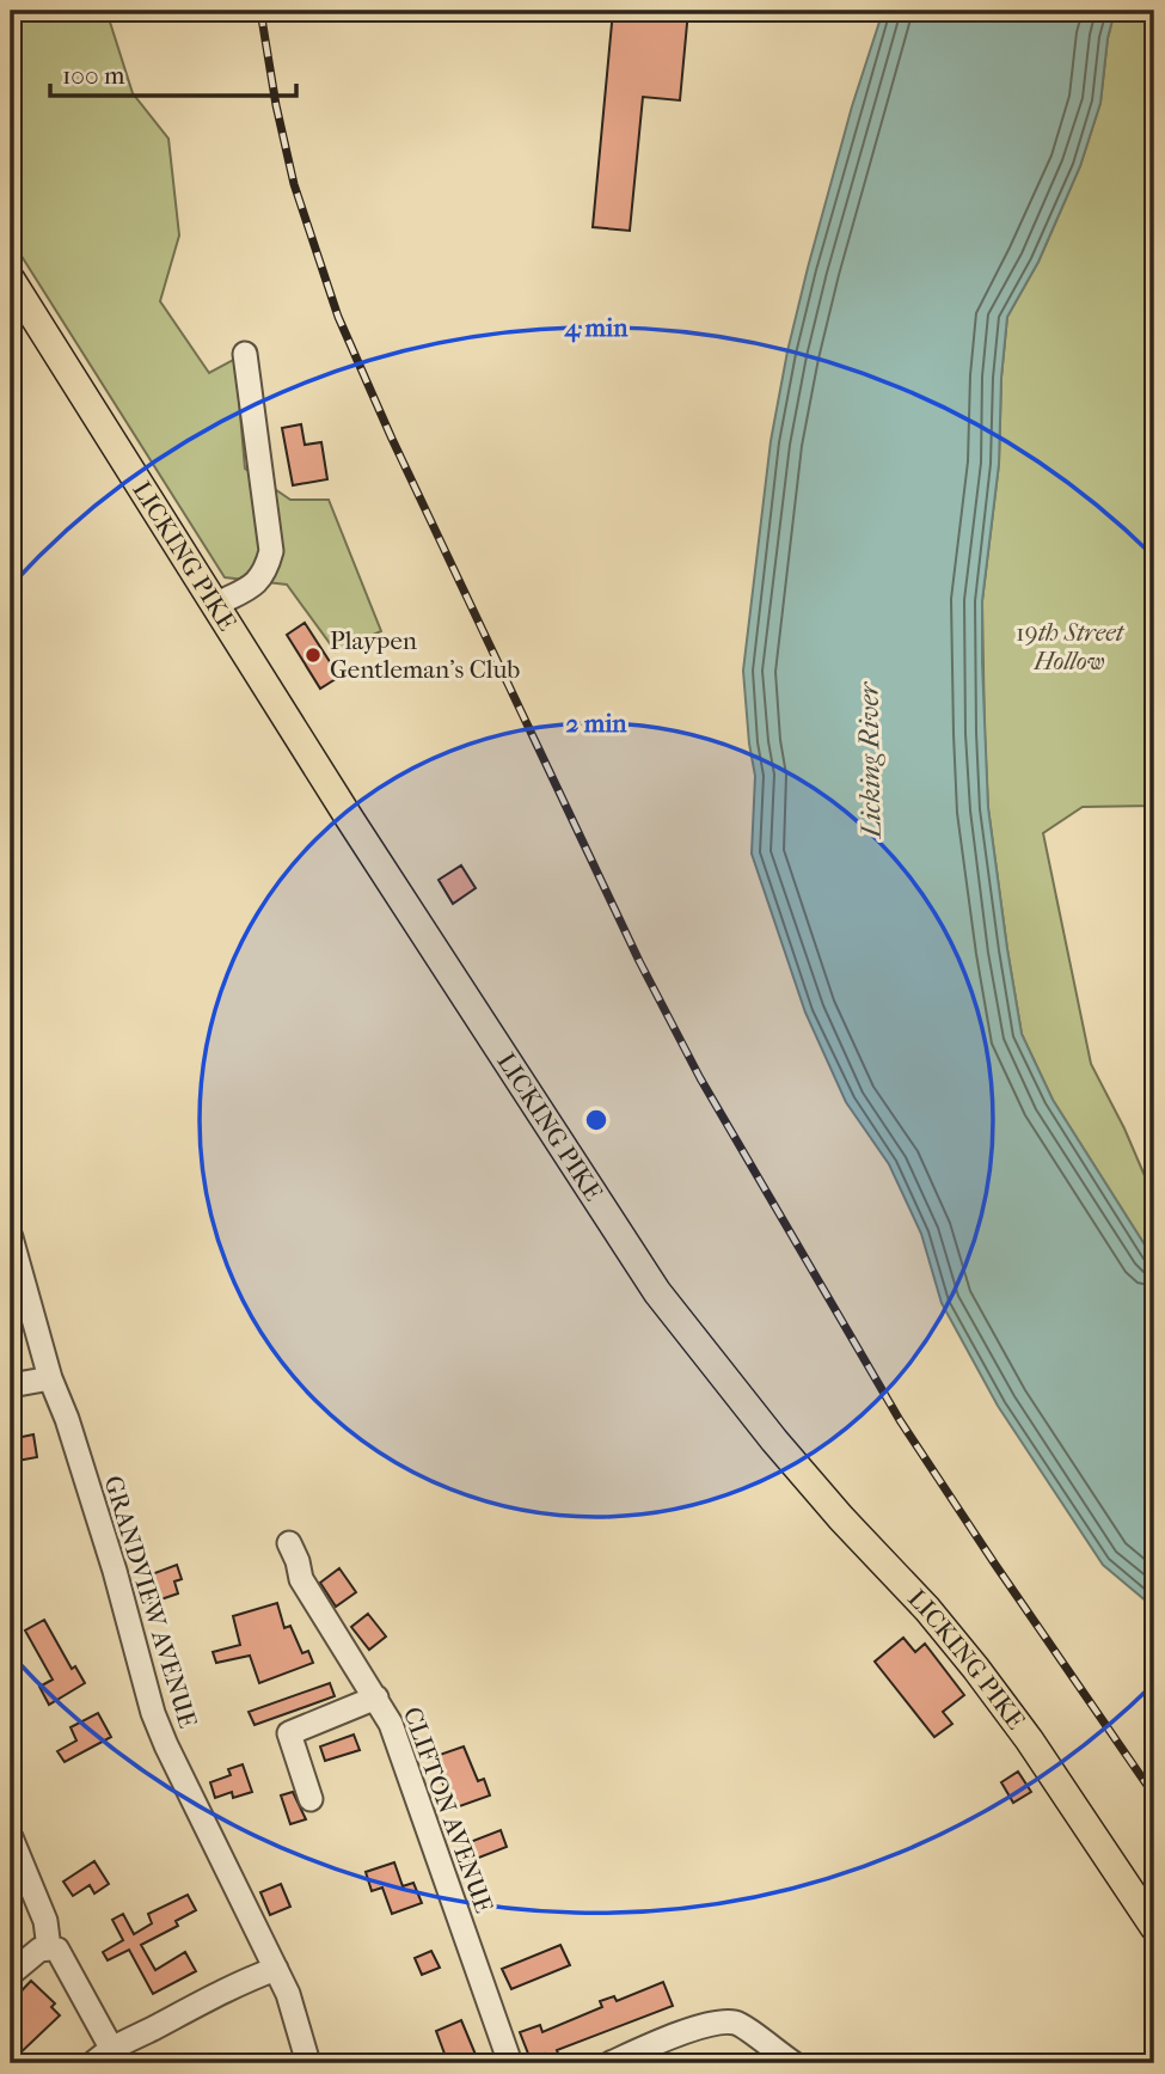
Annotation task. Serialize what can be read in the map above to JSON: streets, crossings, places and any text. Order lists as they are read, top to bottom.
{
  "streets": {
    "main road": ["LICKING PIKE"],
    "street": ["GRANDVIEW AVENUE", "CLIFTON AVENUE"]
  },
  "water": ["Licking River"],
  "parks": ["19th Street Hollow"],
  "places": ["Playpen Gentleman's Club"],
  "scale_bar": "100 m",
  "rings": ["4 min", "2 min"]
}
